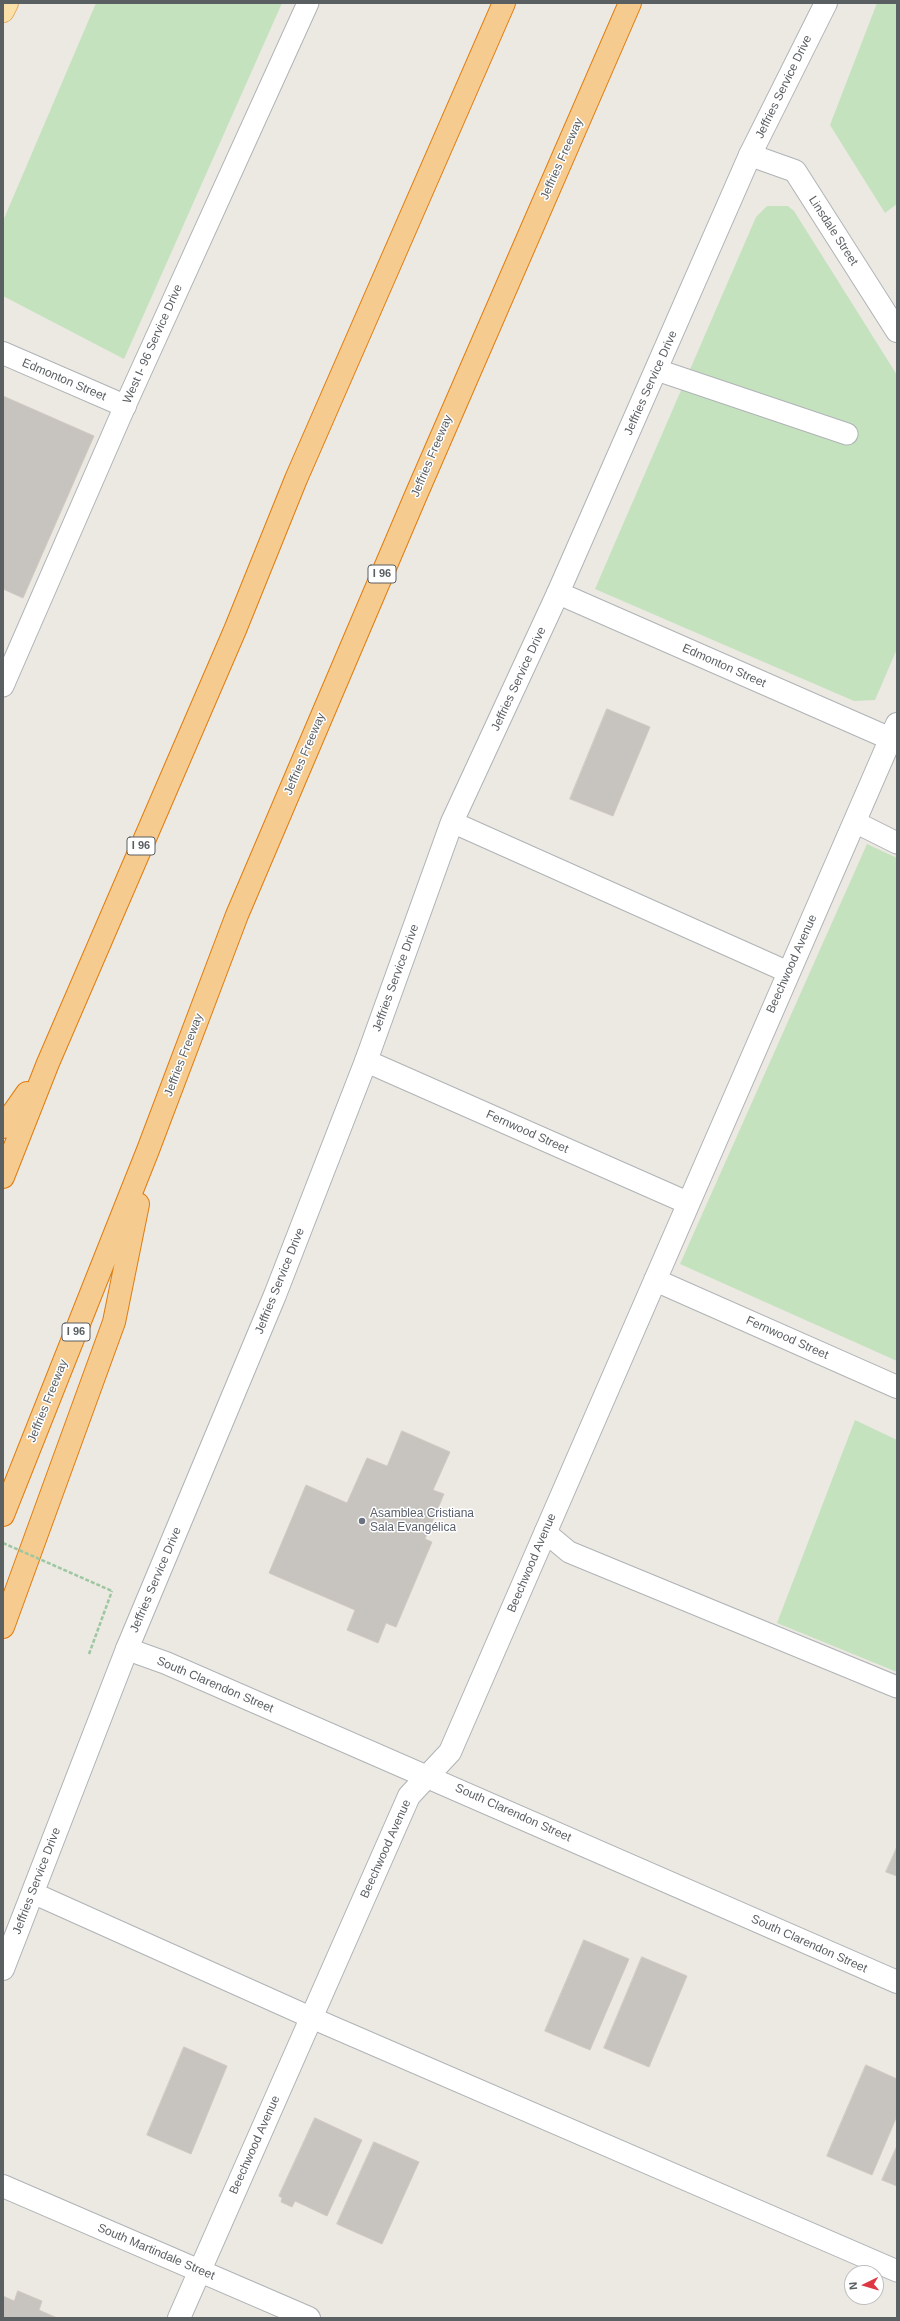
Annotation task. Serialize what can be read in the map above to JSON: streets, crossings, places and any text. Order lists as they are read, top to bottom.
{
  "streets": {
    "highway": ["Jeffries Freeway", "I 96"],
    "street": [
      "Jeffries Service Drive",
      "Linsdale Street",
      "Edmonton Street",
      "Beechwood Avenue",
      "Fernwood Street",
      "South Clarendon Street",
      "South Martindale Street"
    ],
    "lane": ["West I- 96 Service Drive"]
  },
  "crossings": [
    ["Jeffries Service Drive", "Linsdale Street"],
    ["Jeffries Service Drive", "Edmonton Street"],
    ["Jeffries Service Drive", "Fernwood Street"],
    ["Jeffries Service Drive", "South Clarendon Street"],
    ["West I- 96 Service Drive", "Edmonton Street"],
    ["Edmonton Street", "Beechwood Avenue"],
    ["Beechwood Avenue", "Fernwood Street"],
    ["Beechwood Avenue", "South Clarendon Street"],
    ["Beechwood Avenue", "South Martindale Street"]
  ],
  "places": ["Asamblea Cristiana Sala Evangélica"],
  "north": "left"
}
